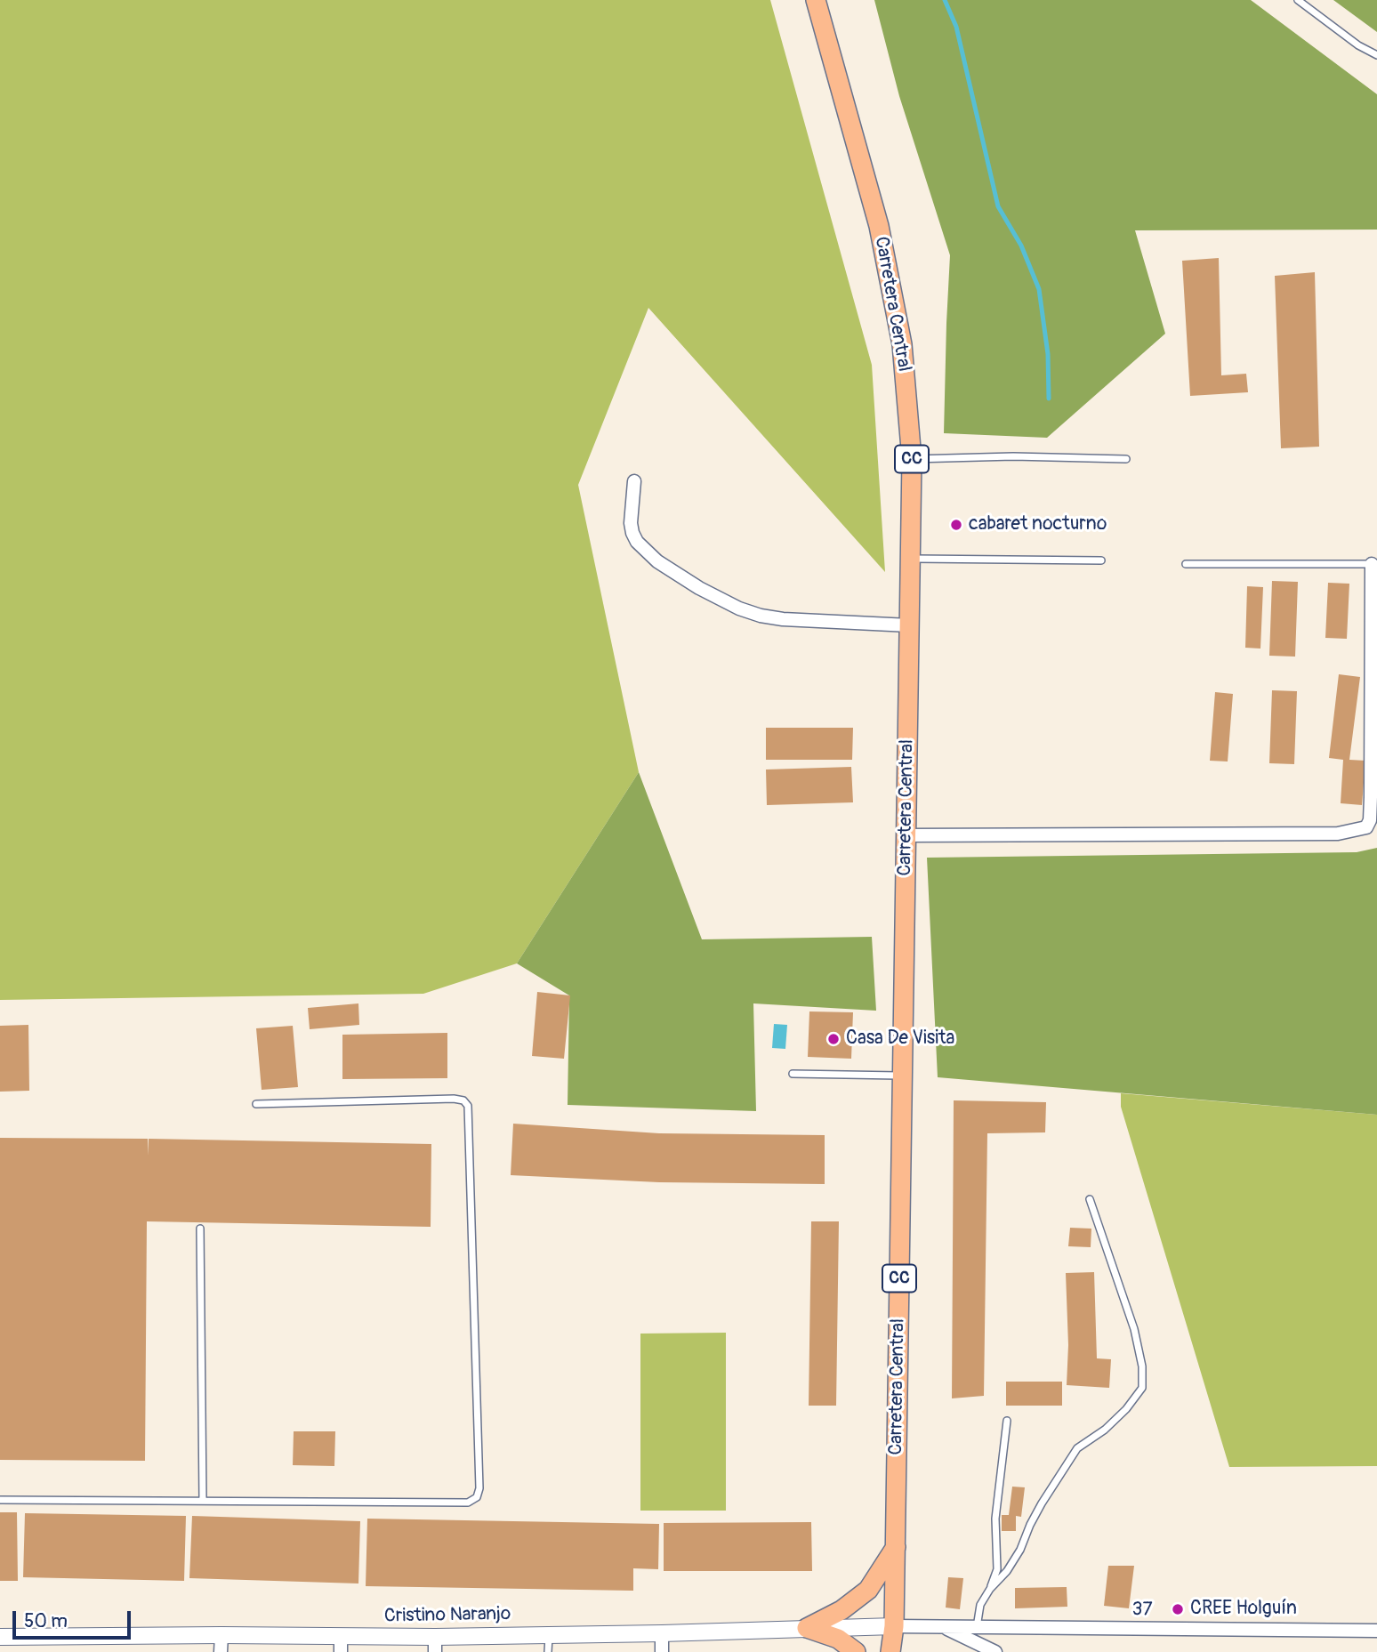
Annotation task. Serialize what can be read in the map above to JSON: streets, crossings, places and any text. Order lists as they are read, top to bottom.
{
  "streets": {
    "main road": ["Carretera Central", "CC"],
    "street": ["37", "Cristino Naranjo"]
  },
  "crossings": [
    ["Carretera Central", "37"],
    ["Carretera Central", "Cristino Naranjo"],
    ["37", "Cristino Naranjo"]
  ],
  "places": ["cabaret nocturno", "Casa De Visita", "CREE Holguín"],
  "scale_bar": "50 m"
}
